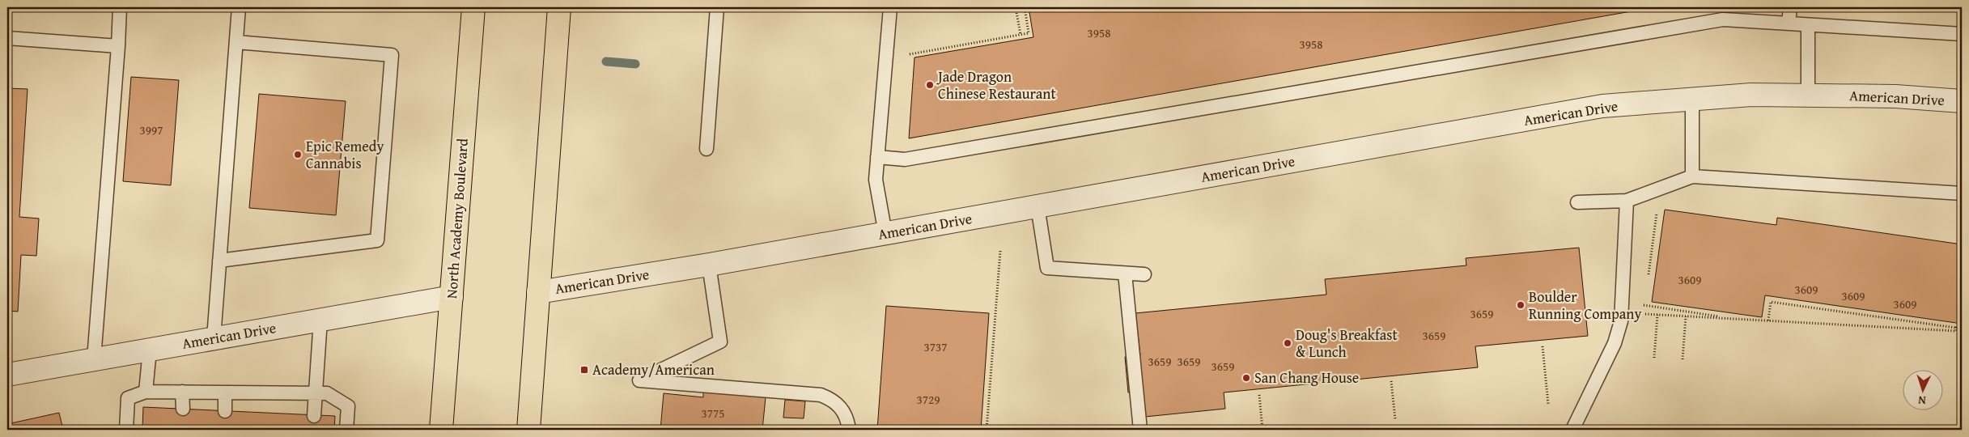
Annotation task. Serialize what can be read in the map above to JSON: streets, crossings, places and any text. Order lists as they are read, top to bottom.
{
  "streets": {
    "highway": ["North Academy Boulevard"],
    "street": ["American Drive"]
  },
  "crossings": [
    ["American Drive", "North Academy Boulevard"]
  ],
  "places": {
    "other": [
      "Jade Dragon Chinese Restaurant",
      "Epic Remedy Cannabis",
      "Boulder Running Company",
      "Doug's Breakfast & Lunch",
      "San Chang House"
    ],
    "transit": ["Academy/American"]
  },
  "house_numbers": [
    "3958",
    "3958",
    "3997",
    "3609",
    "3609",
    "3609",
    "3609",
    "3659",
    "3659",
    "3737",
    "3659",
    "3659",
    "3659",
    "3729",
    "3775"
  ],
  "north": "bottom"
}
